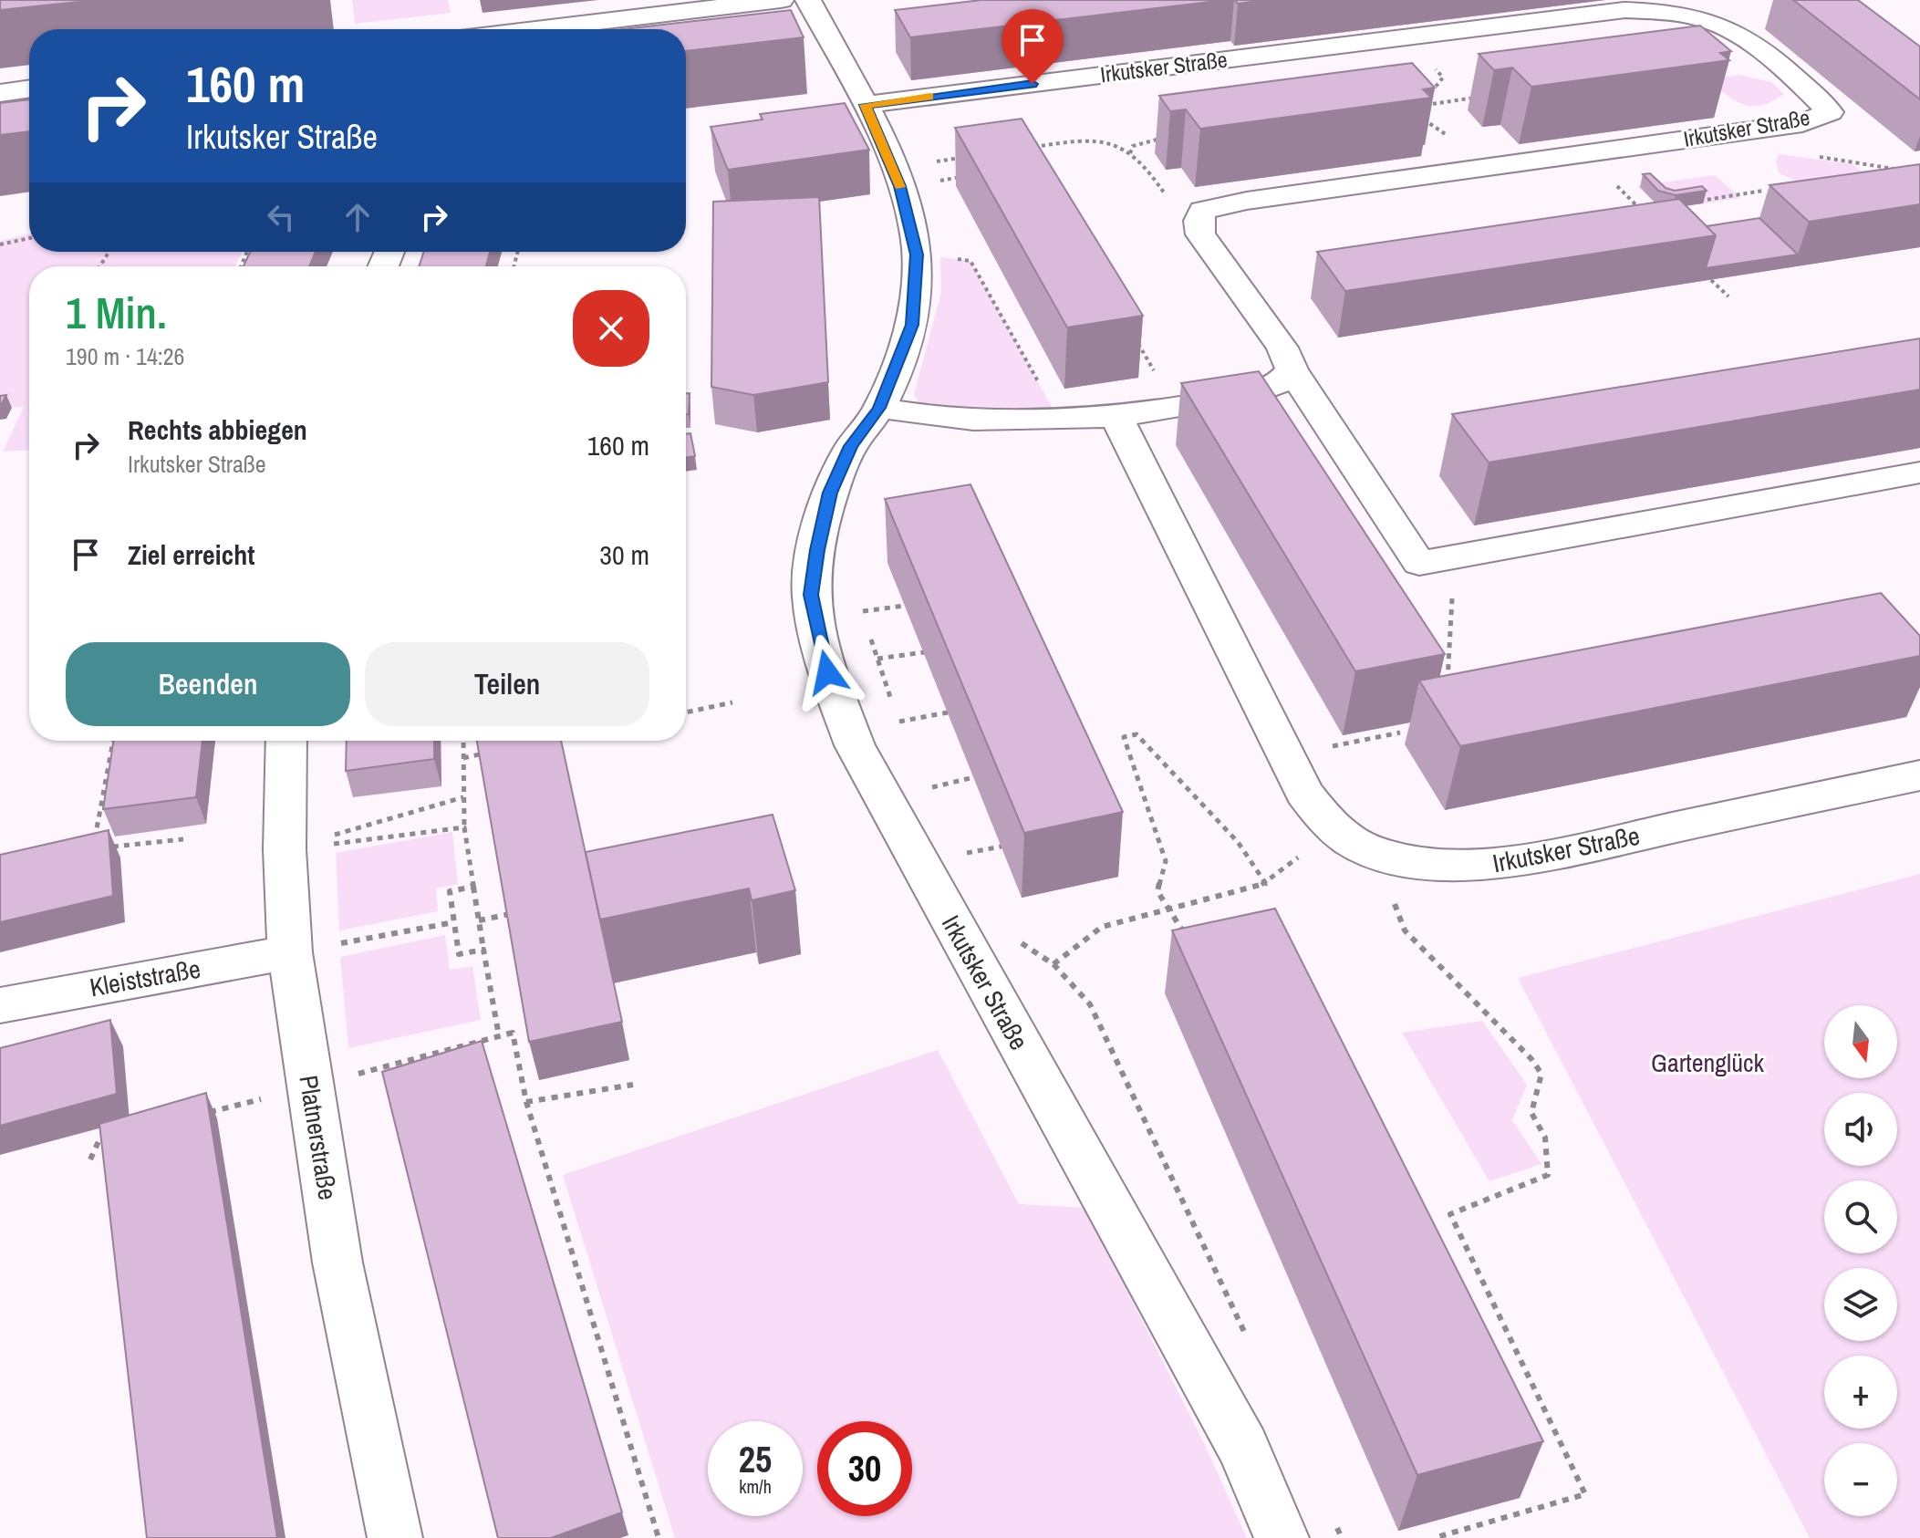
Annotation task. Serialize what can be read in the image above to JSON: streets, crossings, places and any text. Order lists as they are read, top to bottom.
{
  "streets": {
    "street": ["Irkutsker Straße", "Kleiststraße", "Platnerstraße"]
  },
  "crossings": [
    ["Kleiststraße", "Platnerstraße"]
  ],
  "parks": ["Gartenglück"],
  "north": "bottom",
  "page": {
    "turn": ["160 m", "Irkutsker Straße"],
    "heading": ["1 Min.", "190 m · 14:26"],
    "list": [
      {
        "name": "Rechts abbiegen",
        "note": "Irkutsker Straße",
        "value": "160 m"
      },
      {
        "name": "Ziel erreicht",
        "value": "30 m"
      }
    ],
    "buttons": ["Beenden", "Teilen"],
    "map_buttons": ["+", "−"],
    "speed": "25 km/h",
    "limit": "30"
  }
}
